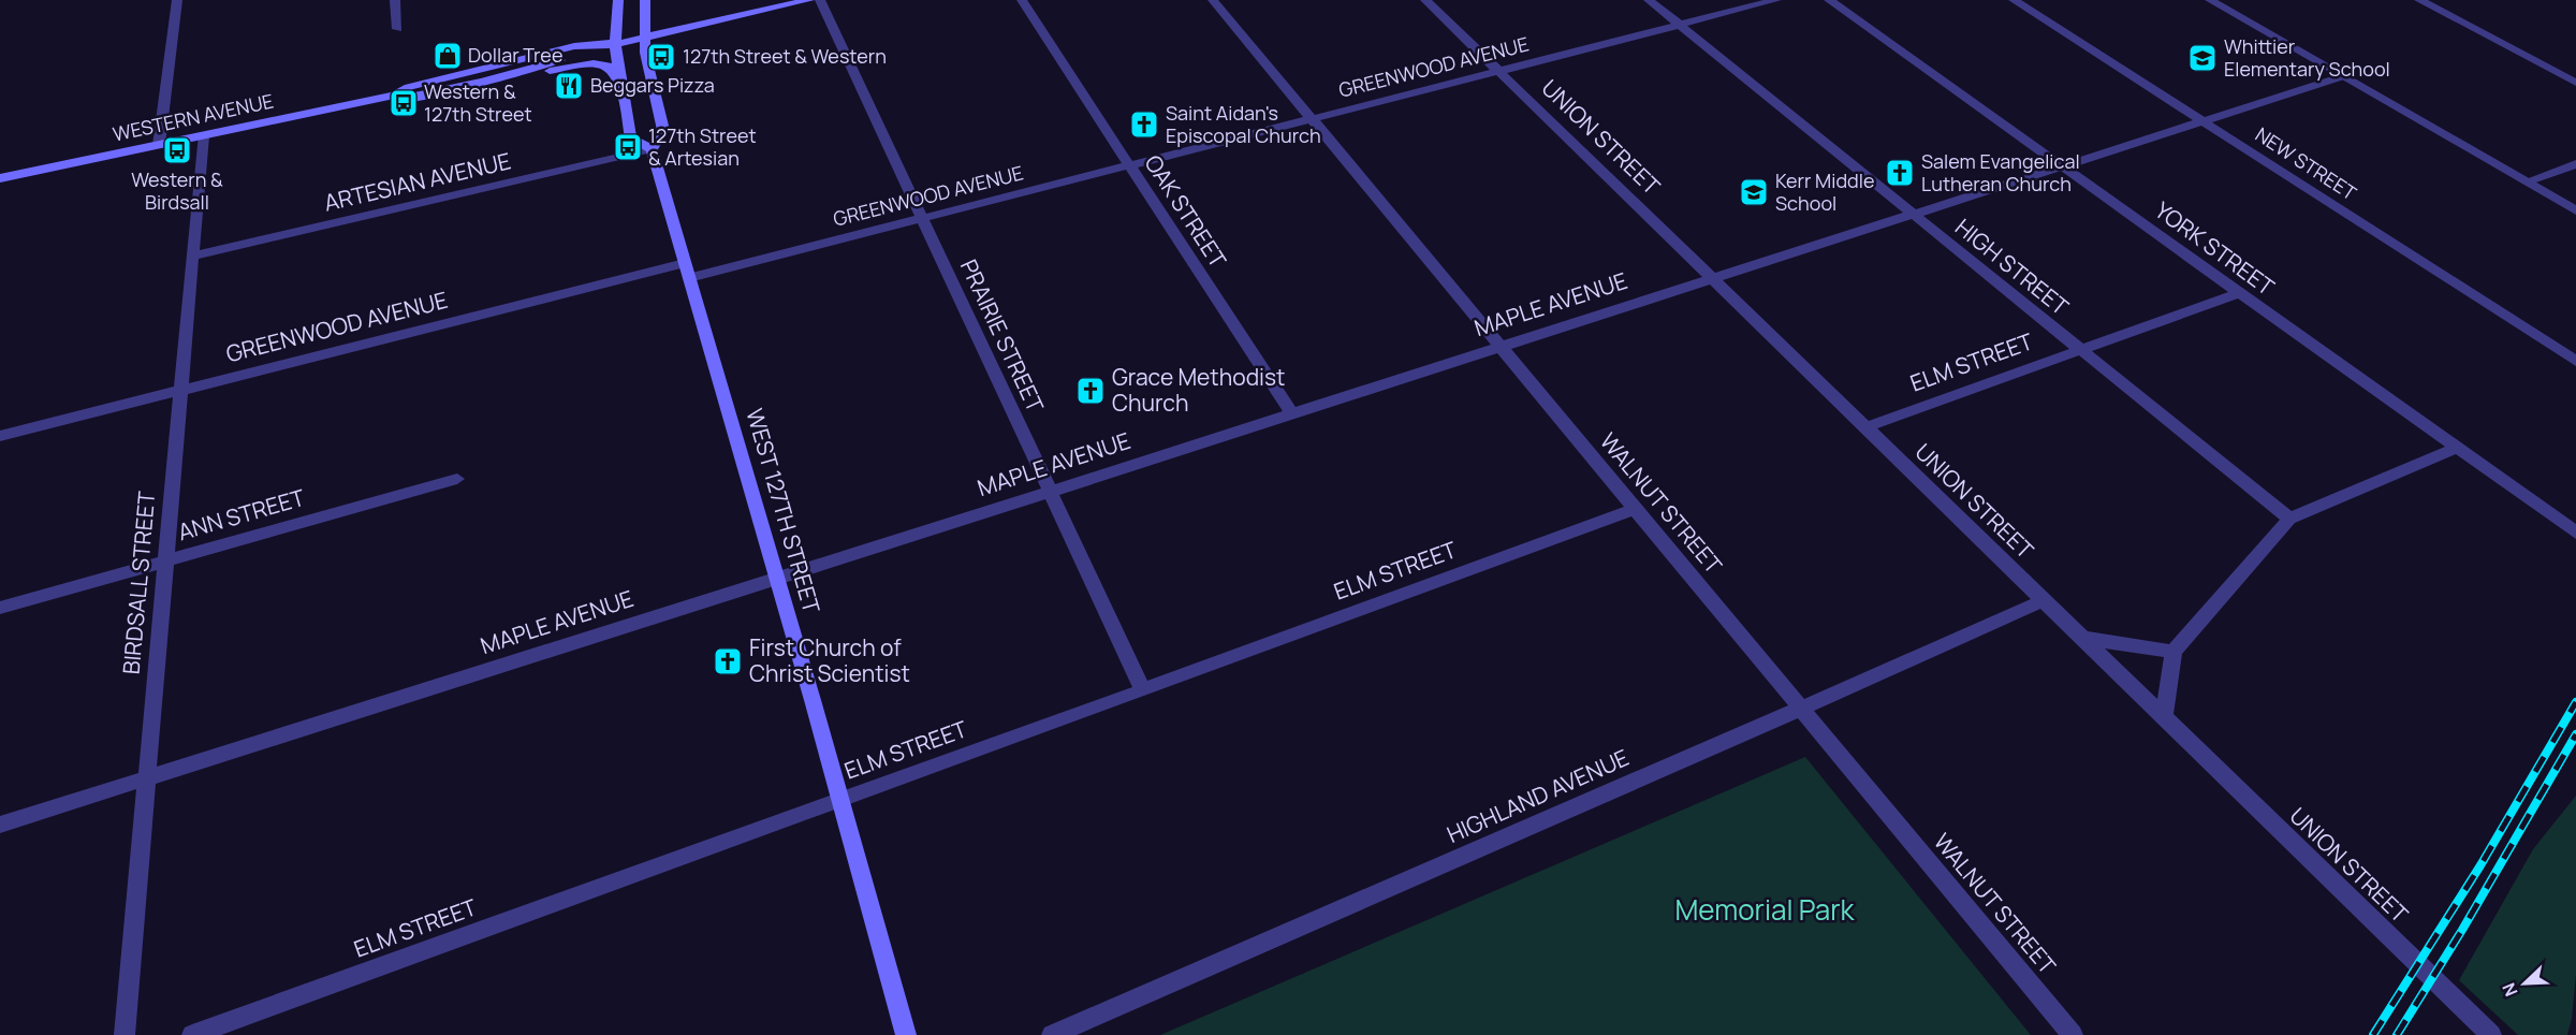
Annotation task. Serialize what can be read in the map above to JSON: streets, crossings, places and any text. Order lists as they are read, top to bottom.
{
  "streets": {
    "main road": ["WESTERN AVENUE", "WEST 127TH STREET"],
    "street": [
      "GREENWOOD AVENUE",
      "UNION STREET",
      "NEW STREET",
      "ARTESIAN AVENUE",
      "OAK STREET",
      "YORK STREET",
      "HIGH STREET",
      "MAPLE AVENUE",
      "PRAIRIE STREET",
      "ELM STREET",
      "WALNUT STREET",
      "ANN STREET",
      "BIRDSALL STREET",
      "HIGHLAND AVENUE"
    ]
  },
  "crossings": [
    ["GREENWOOD AVENUE", "UNION STREET"],
    ["GREENWOOD AVENUE", "OAK STREET"],
    ["GREENWOOD AVENUE", "HIGH STREET"],
    ["GREENWOOD AVENUE", "PRAIRIE STREET"],
    ["GREENWOOD AVENUE", "WALNUT STREET"],
    ["GREENWOOD AVENUE", "WEST 127TH STREET"],
    ["GREENWOOD AVENUE", "BIRDSALL STREET"],
    ["WESTERN AVENUE", "BIRDSALL STREET"],
    ["UNION STREET", "MAPLE AVENUE"],
    ["UNION STREET", "ELM STREET"],
    ["UNION STREET", "HIGHLAND AVENUE"],
    ["NEW STREET", "MAPLE AVENUE"],
    ["ARTESIAN AVENUE", "WEST 127TH STREET"],
    ["ARTESIAN AVENUE", "BIRDSALL STREET"],
    ["OAK STREET", "MAPLE AVENUE"],
    ["YORK STREET", "MAPLE AVENUE"],
    ["YORK STREET", "ELM STREET"],
    ["HIGH STREET", "MAPLE AVENUE"],
    ["HIGH STREET", "ELM STREET"],
    ["MAPLE AVENUE", "PRAIRIE STREET"],
    ["MAPLE AVENUE", "WALNUT STREET"],
    ["MAPLE AVENUE", "WEST 127TH STREET"],
    ["MAPLE AVENUE", "BIRDSALL STREET"],
    ["PRAIRIE STREET", "ELM STREET"],
    ["ELM STREET", "WALNUT STREET"],
    ["ELM STREET", "WEST 127TH STREET"],
    ["WALNUT STREET", "HIGHLAND AVENUE"],
    ["ANN STREET", "BIRDSALL STREET"]
  ],
  "parks": ["Memorial Park"],
  "places": {
    "shop": ["Dollar Tree"],
    "bus stop": [
      "127th Street & Western",
      "Western & 127th Street",
      "127th Street & Artesian",
      "Western & Birdsall"
    ],
    "school or university": ["Whittier Elementary School", "Kerr Middle School"],
    "restaurant": ["Beggars Pizza"],
    "church": [
      "Saint Aidan's Episcopal Church",
      "Salem Evangelical Lutheran Church",
      "Grace Methodist Church",
      "First Church of Christ Scientist"
    ]
  },
  "north": "bottom left"
}
